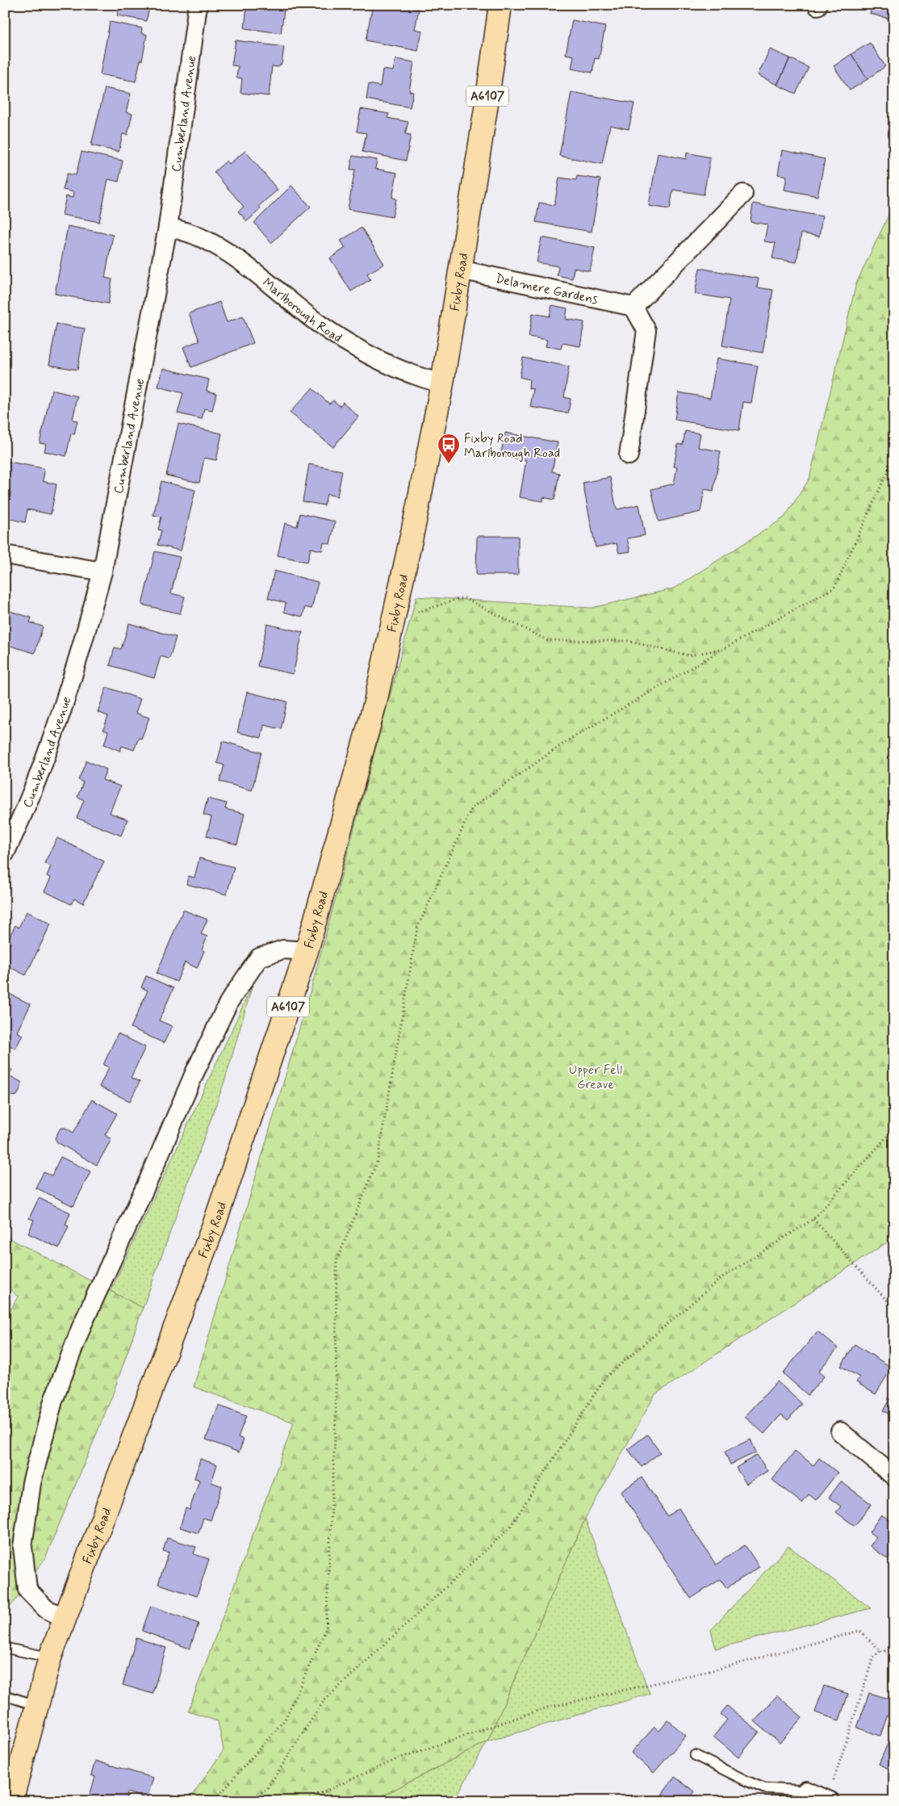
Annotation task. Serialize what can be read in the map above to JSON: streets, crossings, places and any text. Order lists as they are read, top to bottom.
{
  "streets": {
    "main road": ["A6107", "Fixby Road"],
    "street": ["Cumberland Avenue", "Delamere Gardens", "Marlborough Road"]
  },
  "crossings": [
    ["Cumberland Avenue", "Marlborough Road"],
    ["Fixby Road", "Delamere Gardens"],
    ["Fixby Road", "Marlborough Road"]
  ],
  "parks": ["Upper Fell Greave"],
  "places": {
    "bus stop": ["Fixby Road Marlborough Road"]
  }
}
